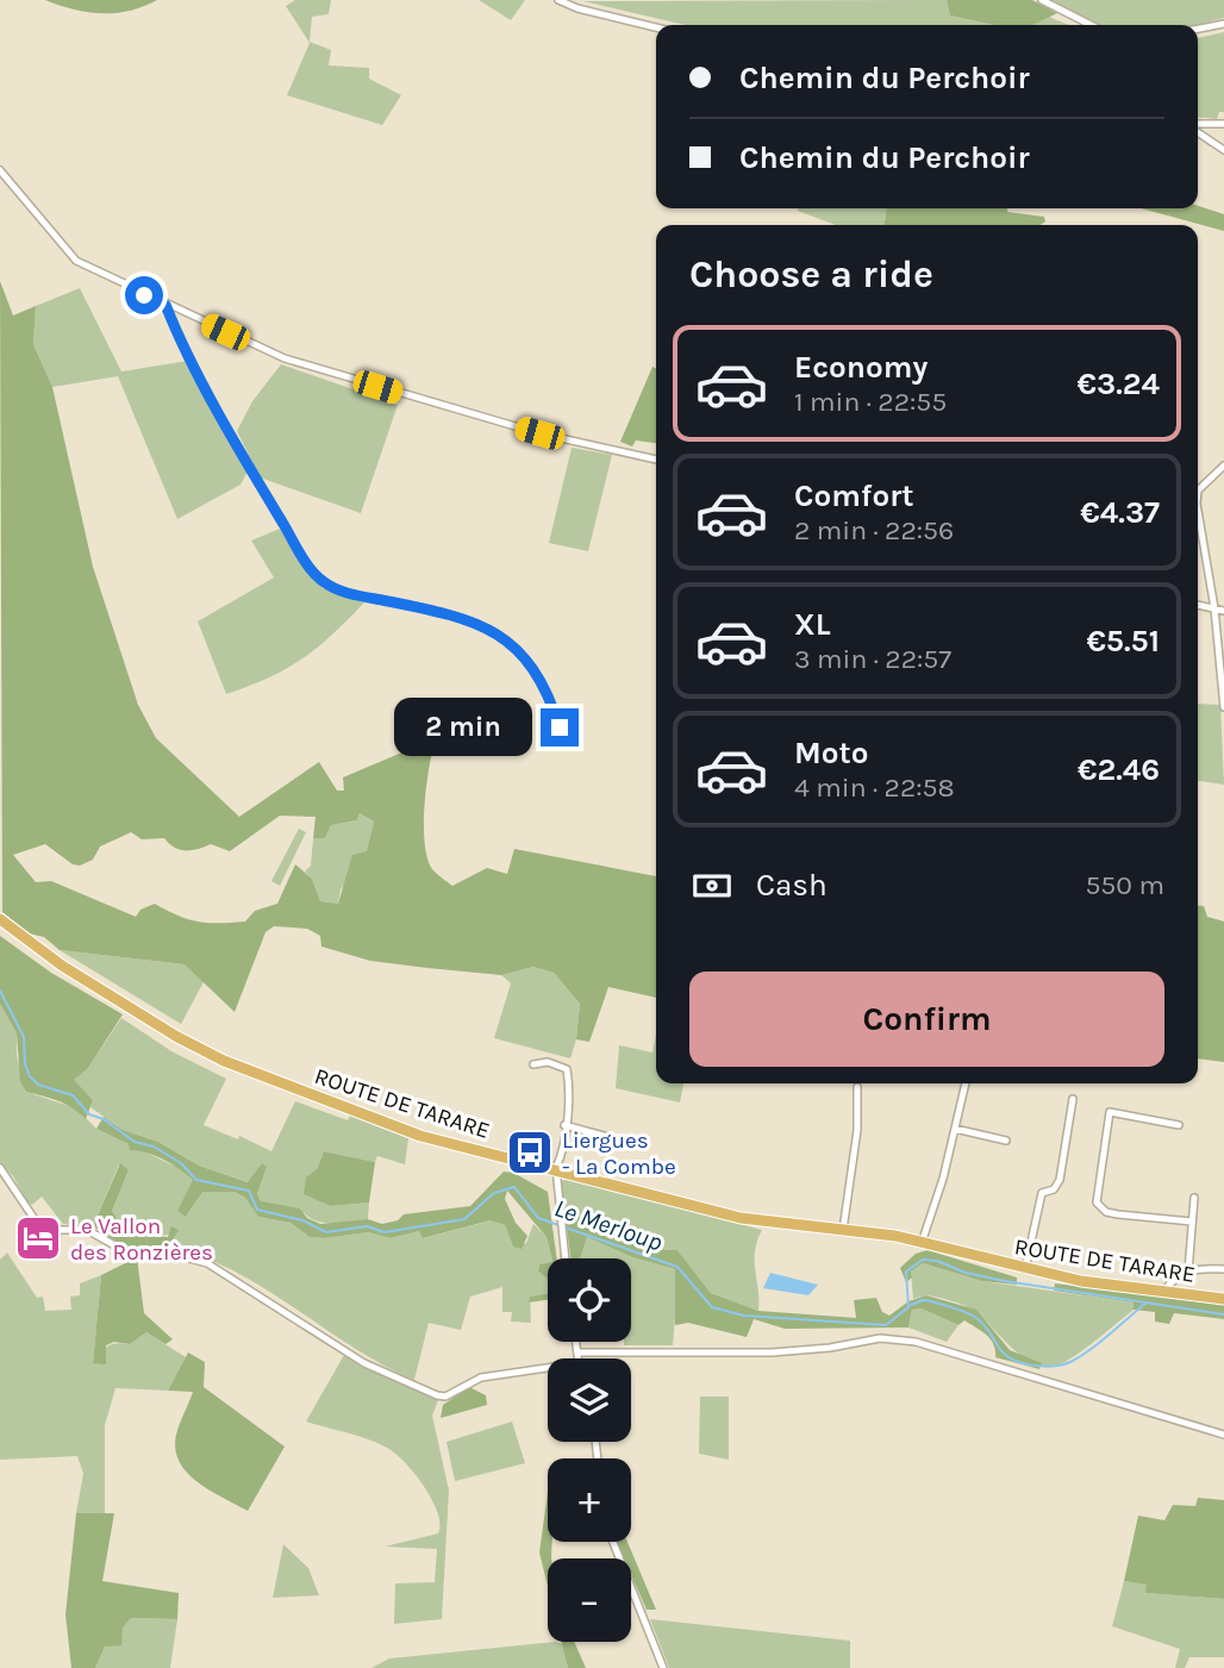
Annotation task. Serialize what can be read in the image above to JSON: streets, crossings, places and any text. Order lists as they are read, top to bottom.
{
  "streets": {
    "main road": ["ROUTE DE TARARE"]
  },
  "water": ["Le Merloup"],
  "places": {
    "bus stop": ["Liergues - La Combe"],
    "hotel": ["Le Vallon des Ronzières"]
  },
  "page": {
    "banner": ["Chemin du Perchoir", "Chemin du Perchoir"],
    "heading": "Choose a ride",
    "list": [
      {
        "name": "Economy",
        "note": "1 min · 22:55",
        "value": "€3.24"
      },
      {
        "name": "Comfort",
        "note": "2 min · 22:56",
        "value": "€4.37"
      },
      {
        "name": "XL",
        "note": "3 min · 22:57",
        "value": "€5.51"
      },
      {
        "name": "Moto",
        "note": "4 min · 22:58",
        "value": "€2.46"
      }
    ],
    "bubble": "2 min",
    "pay": ["Cash", "550 m"],
    "buttons": "Confirm",
    "map_buttons": ["+", "−"]
  }
}
